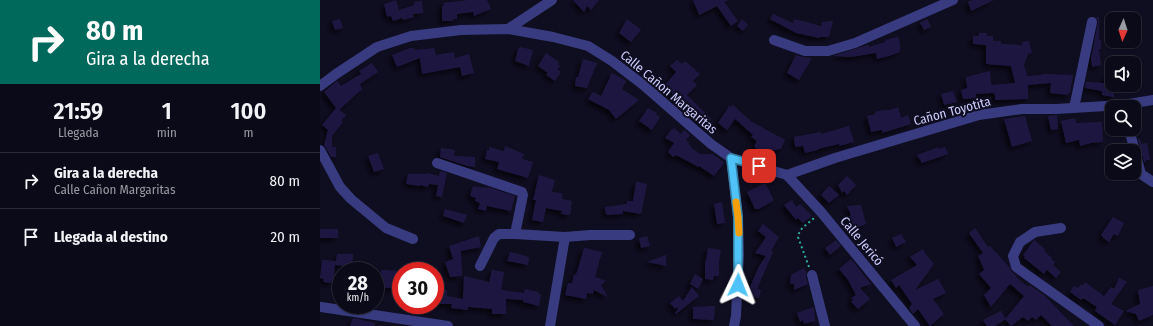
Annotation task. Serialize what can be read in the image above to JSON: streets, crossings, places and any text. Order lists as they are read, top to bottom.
{
  "streets": {
    "street": ["Calle Cañon Margaritas", "Cañon Toyotita", "Calle Jericó"]
  },
  "crossings": [
    ["Calle Cañon Margaritas", "Cañon Toyotita"],
    ["Calle Cañon Margaritas", "Calle Jericó"],
    ["Cañon Toyotita", "Calle Jericó"]
  ],
  "north": "bottom",
  "page": {
    "turn": ["80 m", "Gira a la derecha"],
    "eta": [
      "21:59",
      "Llegada",
      "1",
      "min",
      "100",
      "m"
    ],
    "list": [
      {
        "name": "Gira a la derecha",
        "note": "Calle Cañon Margaritas",
        "value": "80 m"
      },
      {
        "name": "Llegada al destino",
        "value": "20 m"
      }
    ],
    "speed": "28 km/h",
    "limit": "30"
  }
}
